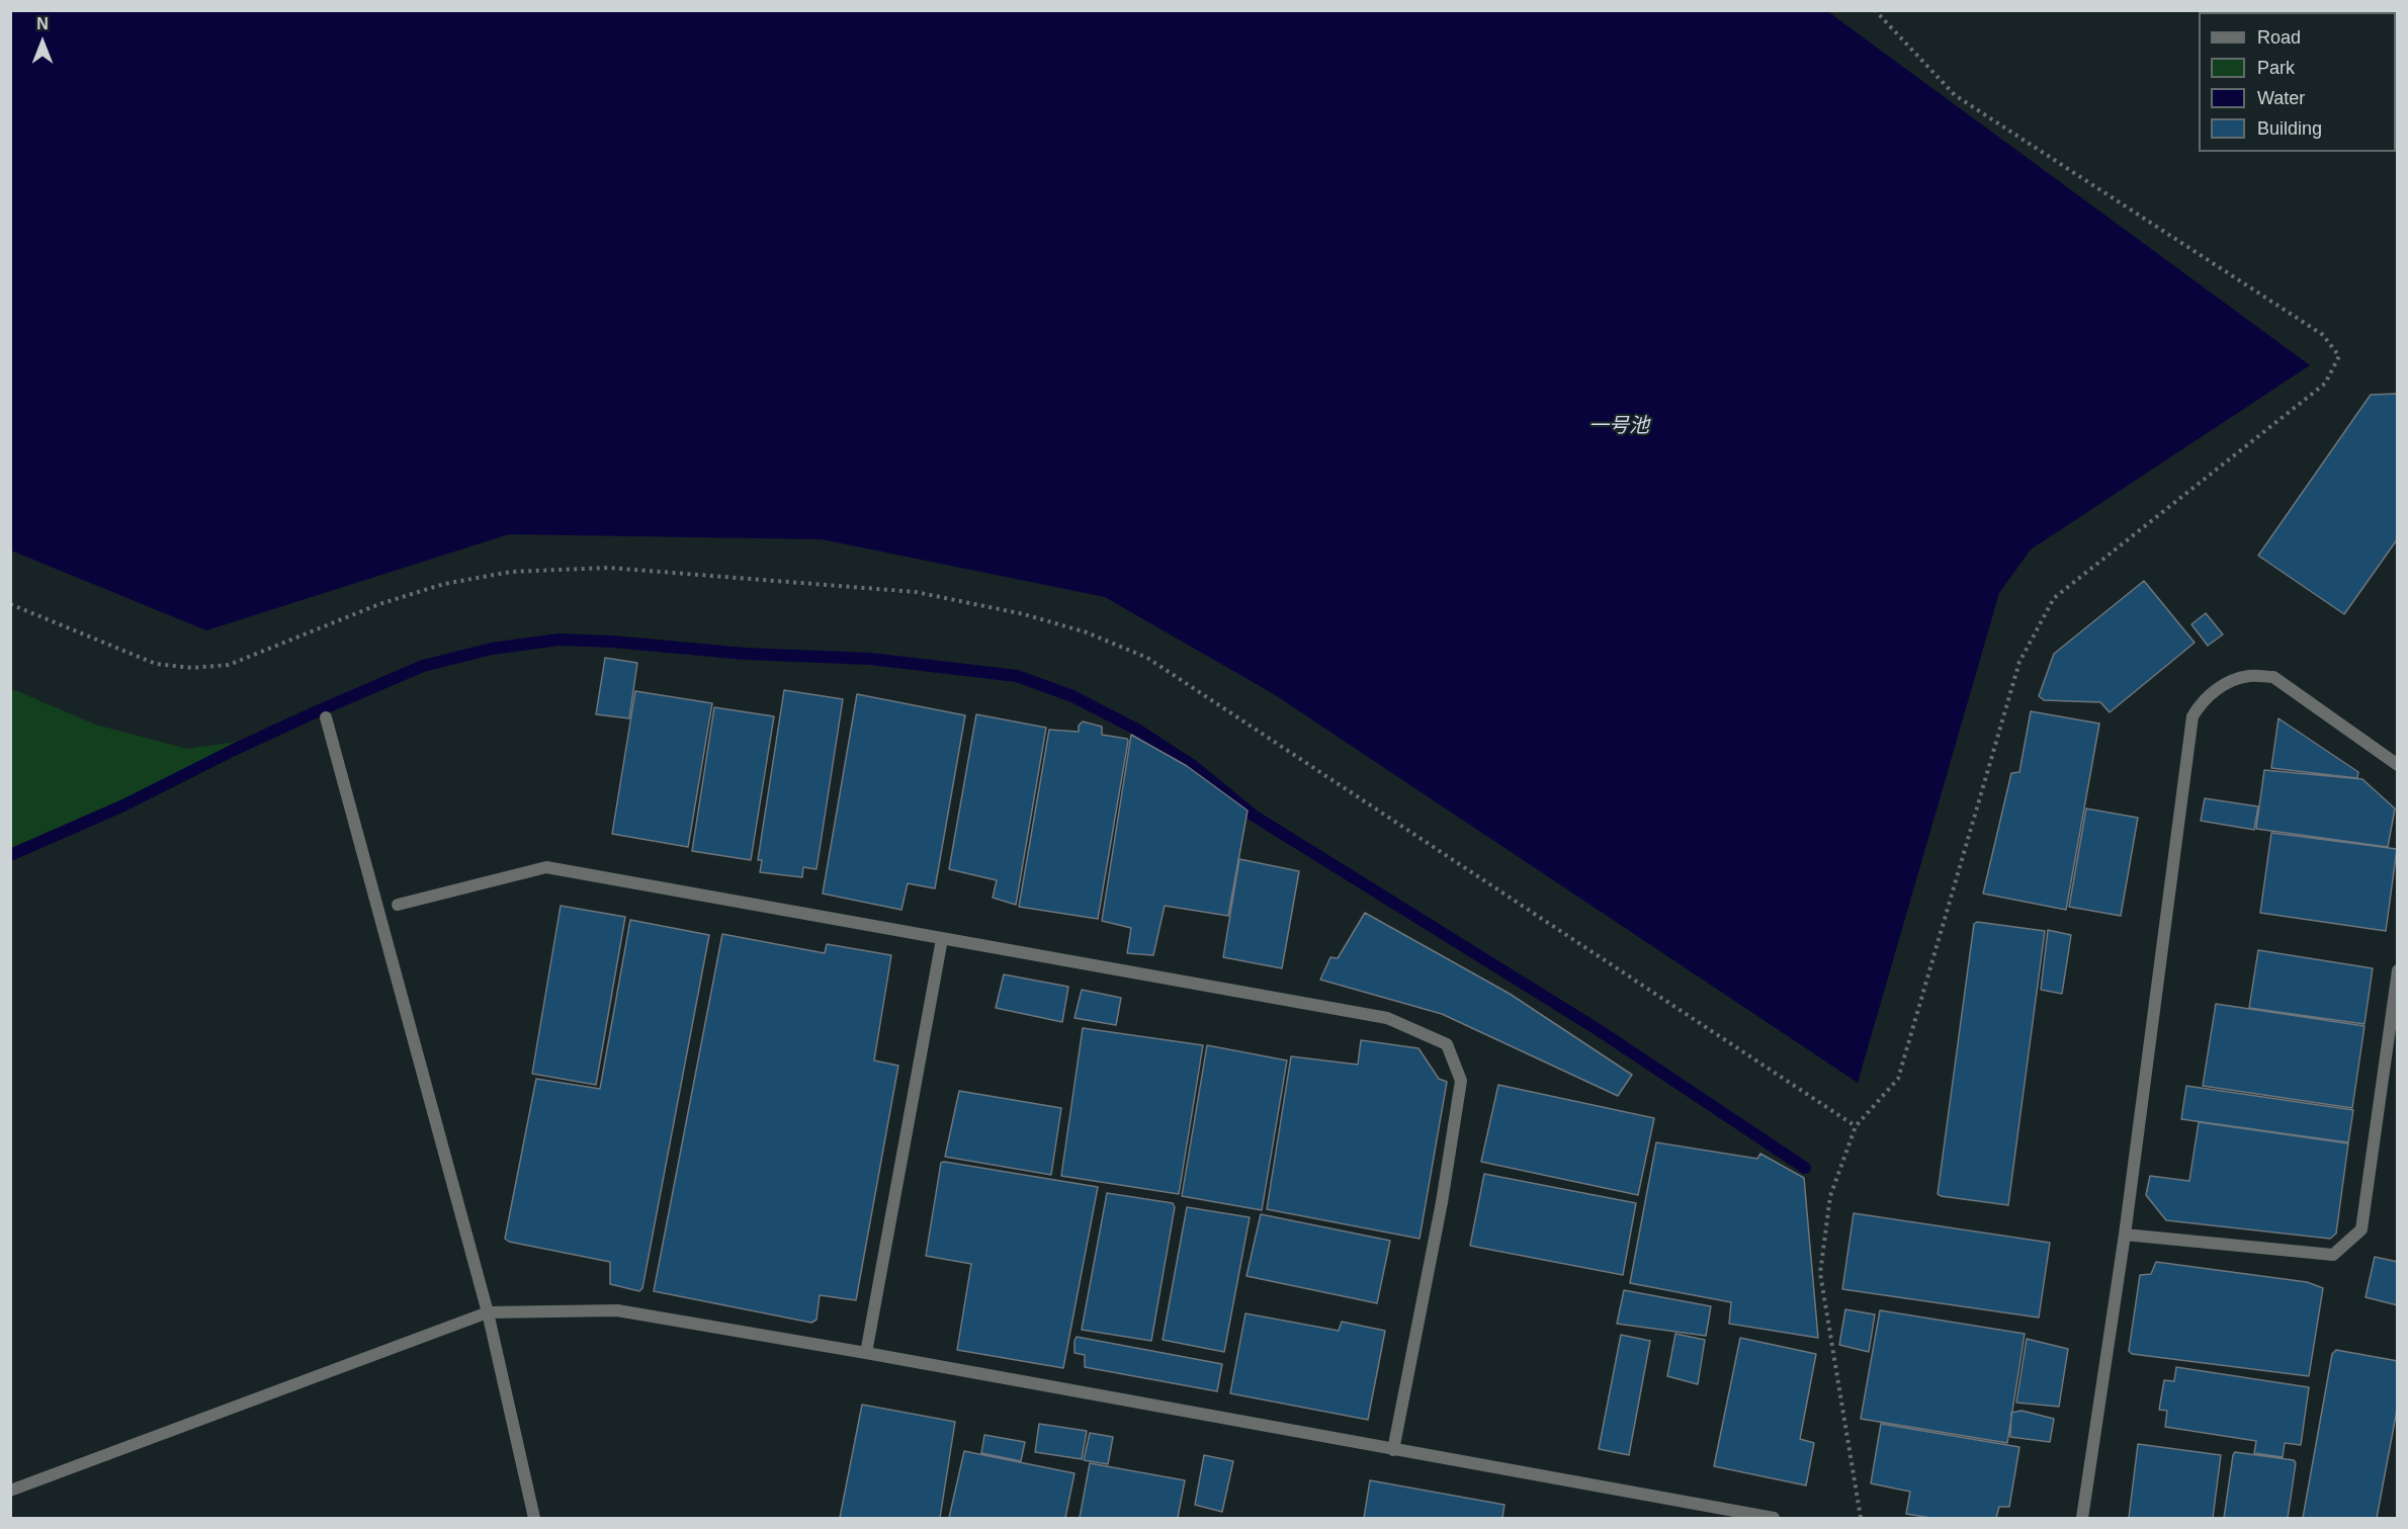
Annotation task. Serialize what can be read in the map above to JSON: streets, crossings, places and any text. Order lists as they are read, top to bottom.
{
  "water": ["一号池"],
  "legend": [
    "Road",
    "Park",
    "Water",
    "Building"
  ],
  "north": "top"
}
